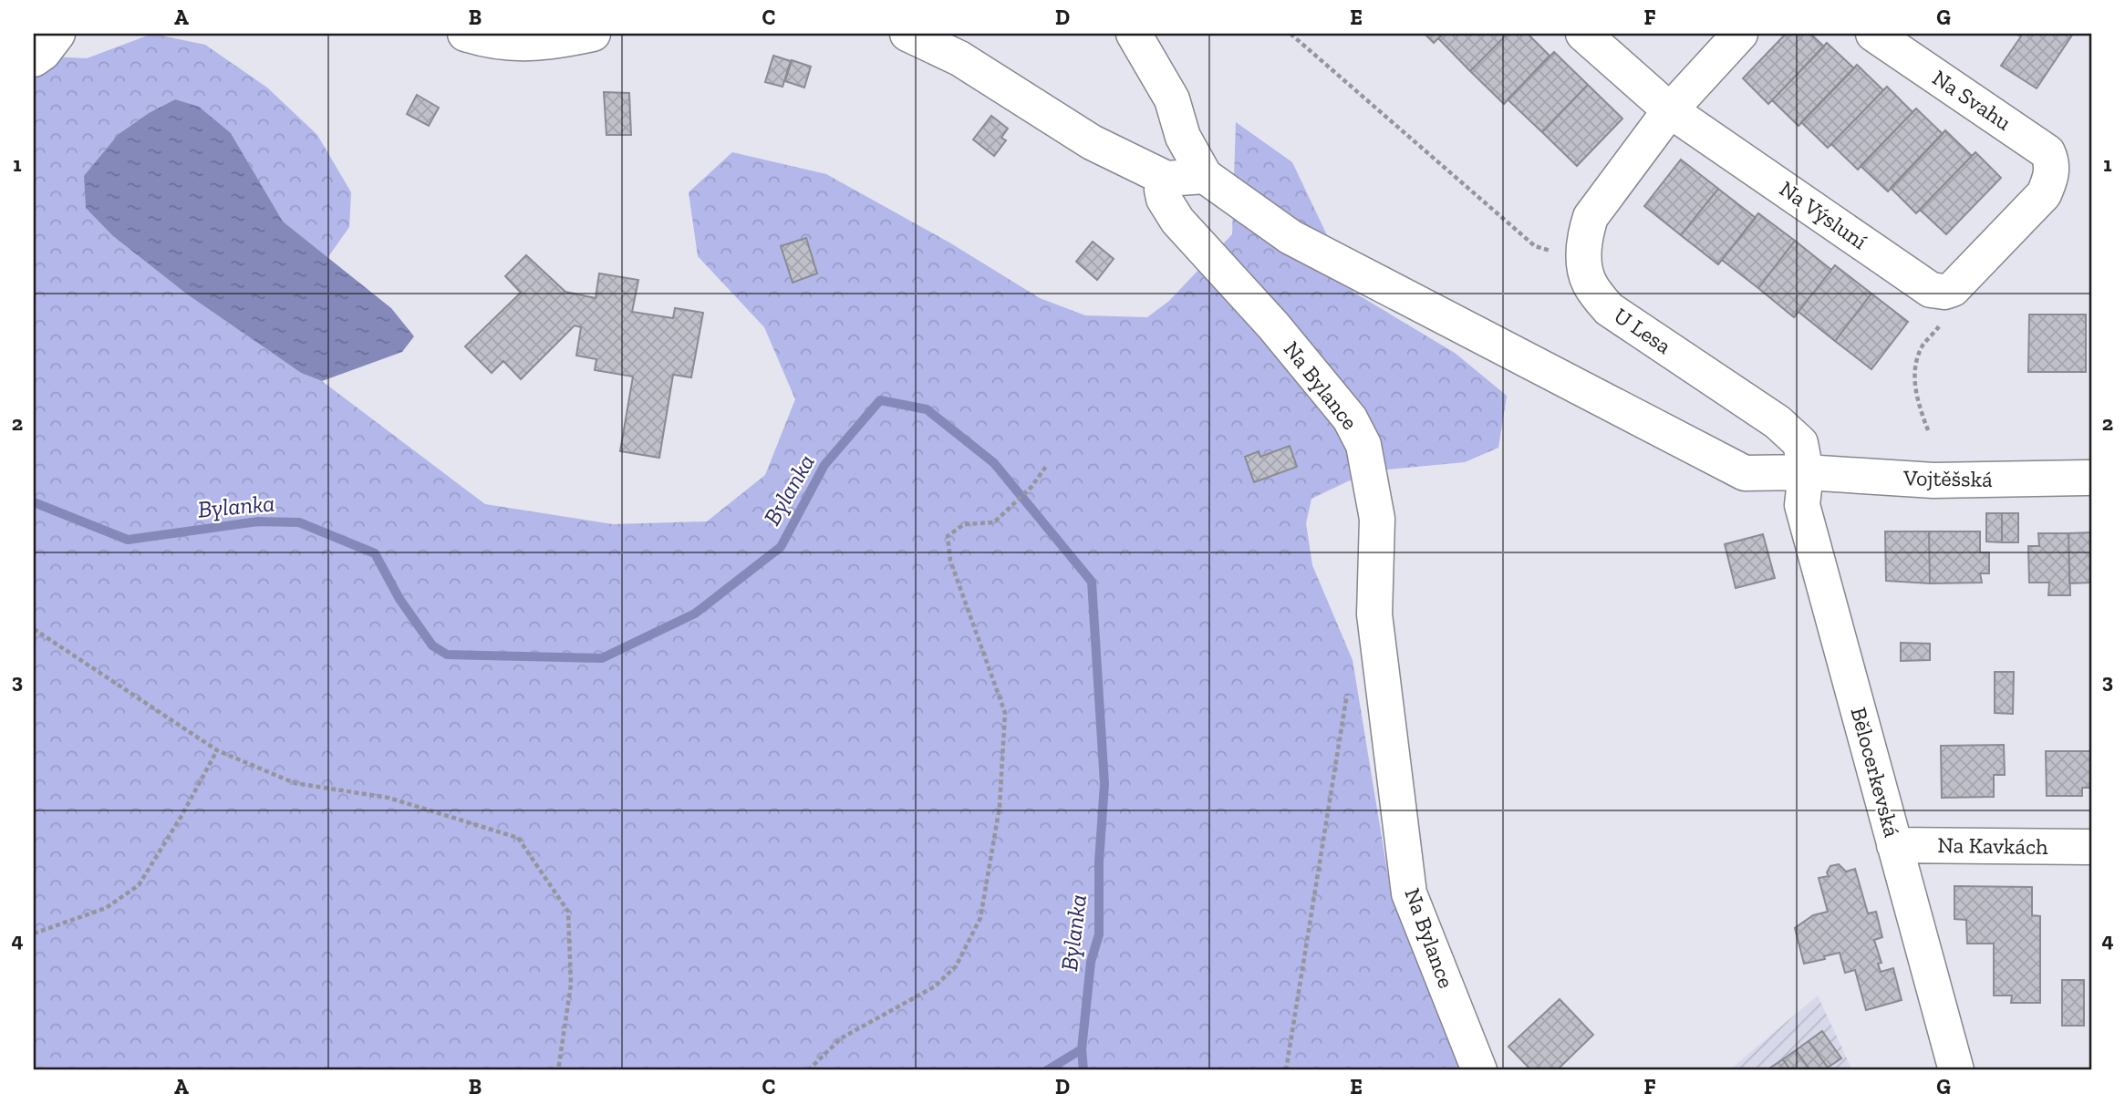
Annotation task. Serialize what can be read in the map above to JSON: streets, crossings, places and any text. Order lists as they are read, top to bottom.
{
  "streets": {
    "street": [
      "Na Svahu",
      "Na Výsluní",
      "U Lesa",
      "Na Bylance",
      "Vojtěšská",
      "Bělocerkevská",
      "Na Kavkách"
    ]
  },
  "crossings": [
    ["Na Svahu", "Na Výsluní"],
    ["Na Výsluní", "U Lesa"],
    ["U Lesa", "Vojtěšská"],
    ["U Lesa", "Bělocerkevská"],
    ["Vojtěšská", "Bělocerkevská"],
    ["Bělocerkevská", "Na Kavkách"]
  ],
  "water": ["Bylanka"],
  "grid": {
    "columns": [
      "A",
      "B",
      "C",
      "D",
      "E",
      "F",
      "G"
    ],
    "rows": [
      "1",
      "2",
      "3",
      "4"
    ]
  }
}
